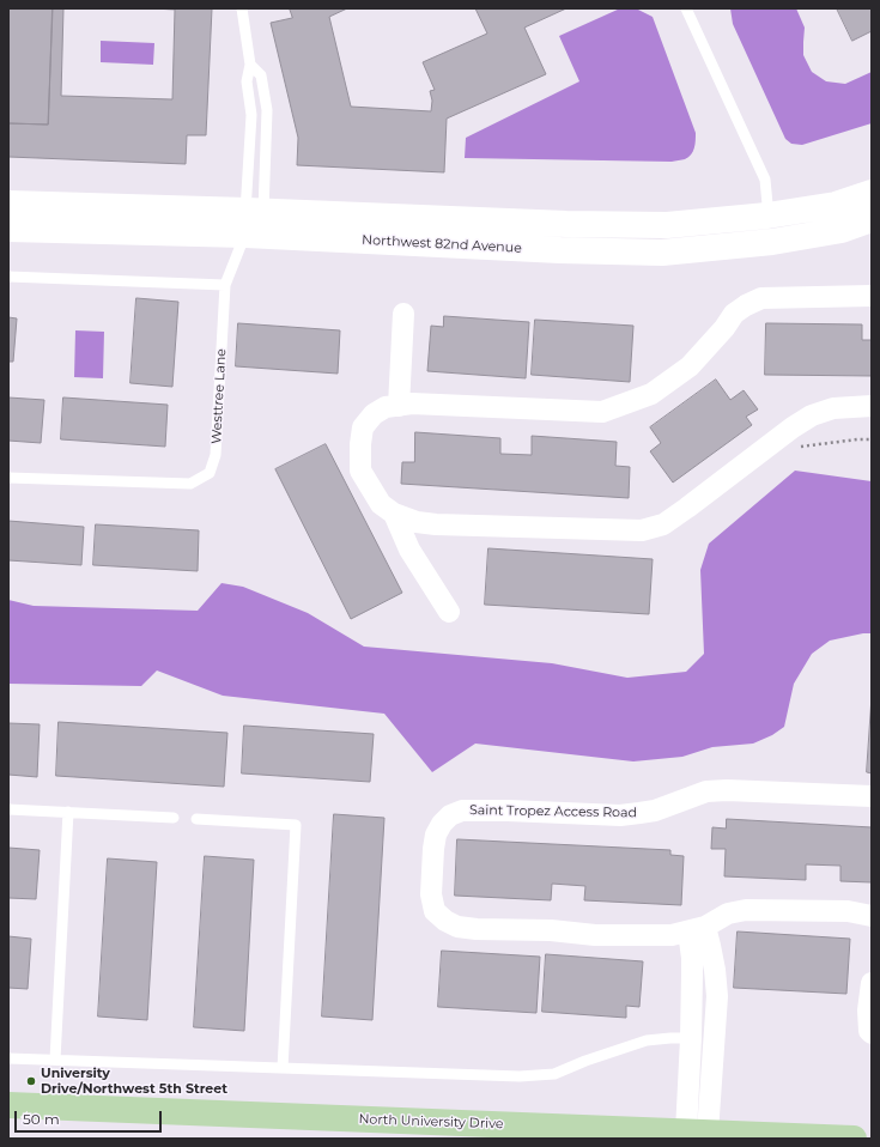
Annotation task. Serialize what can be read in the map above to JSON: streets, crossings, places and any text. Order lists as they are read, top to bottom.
{
  "streets": {
    "main road": ["North University Drive"],
    "street": ["Northwest 82nd Avenue", "Saint Tropez Access Road"],
    "lane": ["Westtree Lane"]
  },
  "crossings": [
    ["Northwest 82nd Avenue", "Westtree Lane"]
  ],
  "places": ["University Drive/Northwest 5th Street"],
  "scale_bar": "50 m"
}
